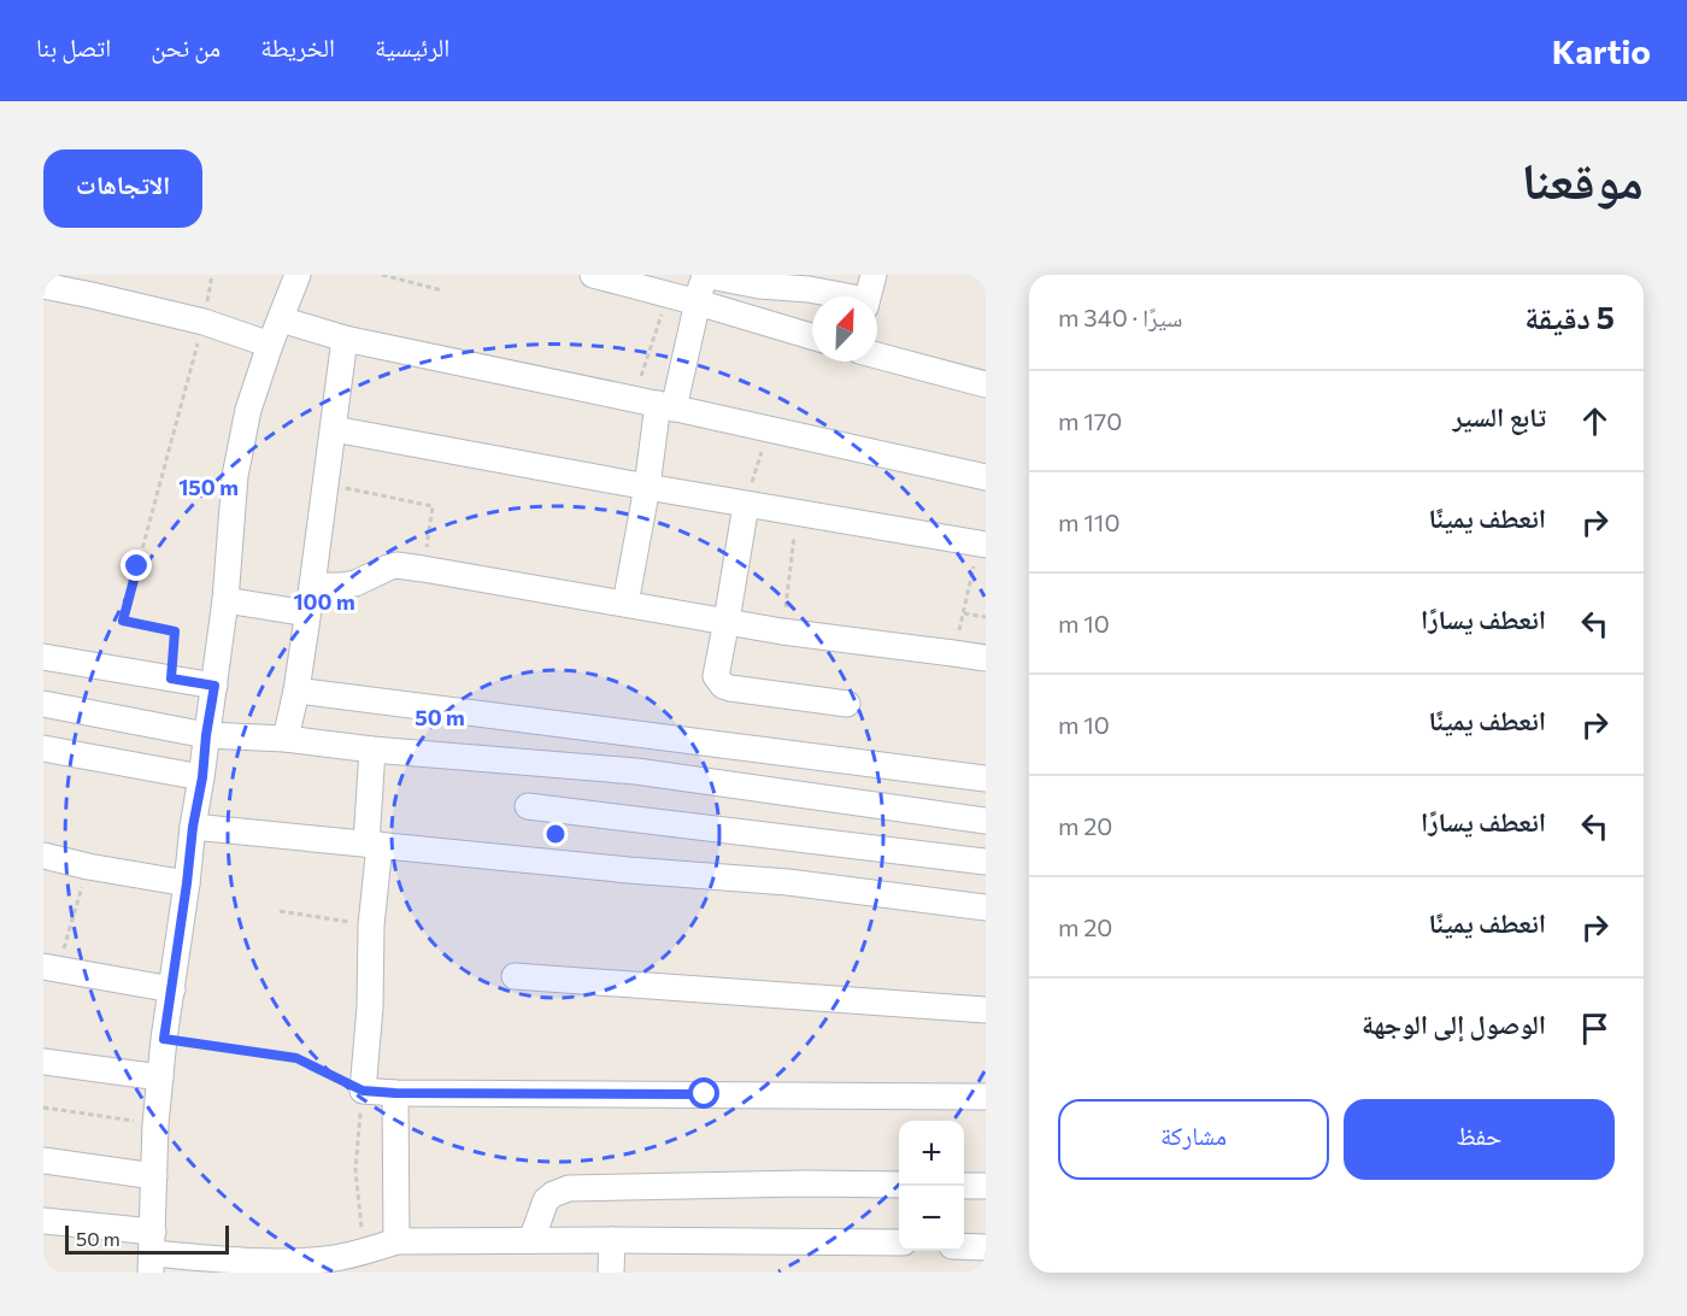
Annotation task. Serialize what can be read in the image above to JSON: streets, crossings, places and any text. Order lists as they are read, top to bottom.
{
  "scale_bar": "50 m",
  "north": "top right",
  "page": {
    "header": "Kartio",
    "nav": [
      "الرئيسية",
      "الخريطة",
      "من نحن",
      "اتصل بنا"
    ],
    "title": "موقعنا",
    "buttons": [
      "الاتجاهات",
      ["حفظ", "مشاركة"]
    ],
    "heading": ["5 دقيقة", "سيرًا · 340 m"],
    "list": [
      ["تابع السير", "170 m"],
      ["انعطف يمينًا", "110 m"],
      ["انعطف يسارًا", "10 m"],
      ["انعطف يمينًا", "10 m"],
      ["انعطف يسارًا", "20 m"],
      ["انعطف يمينًا", "20 m"],
      "الوصول إلى الوجهة"
    ],
    "map_buttons": ["+", "−"],
    "scale": "50 m"
  },
  "rings": ["150 m", "100 m", "50 m"]
}
